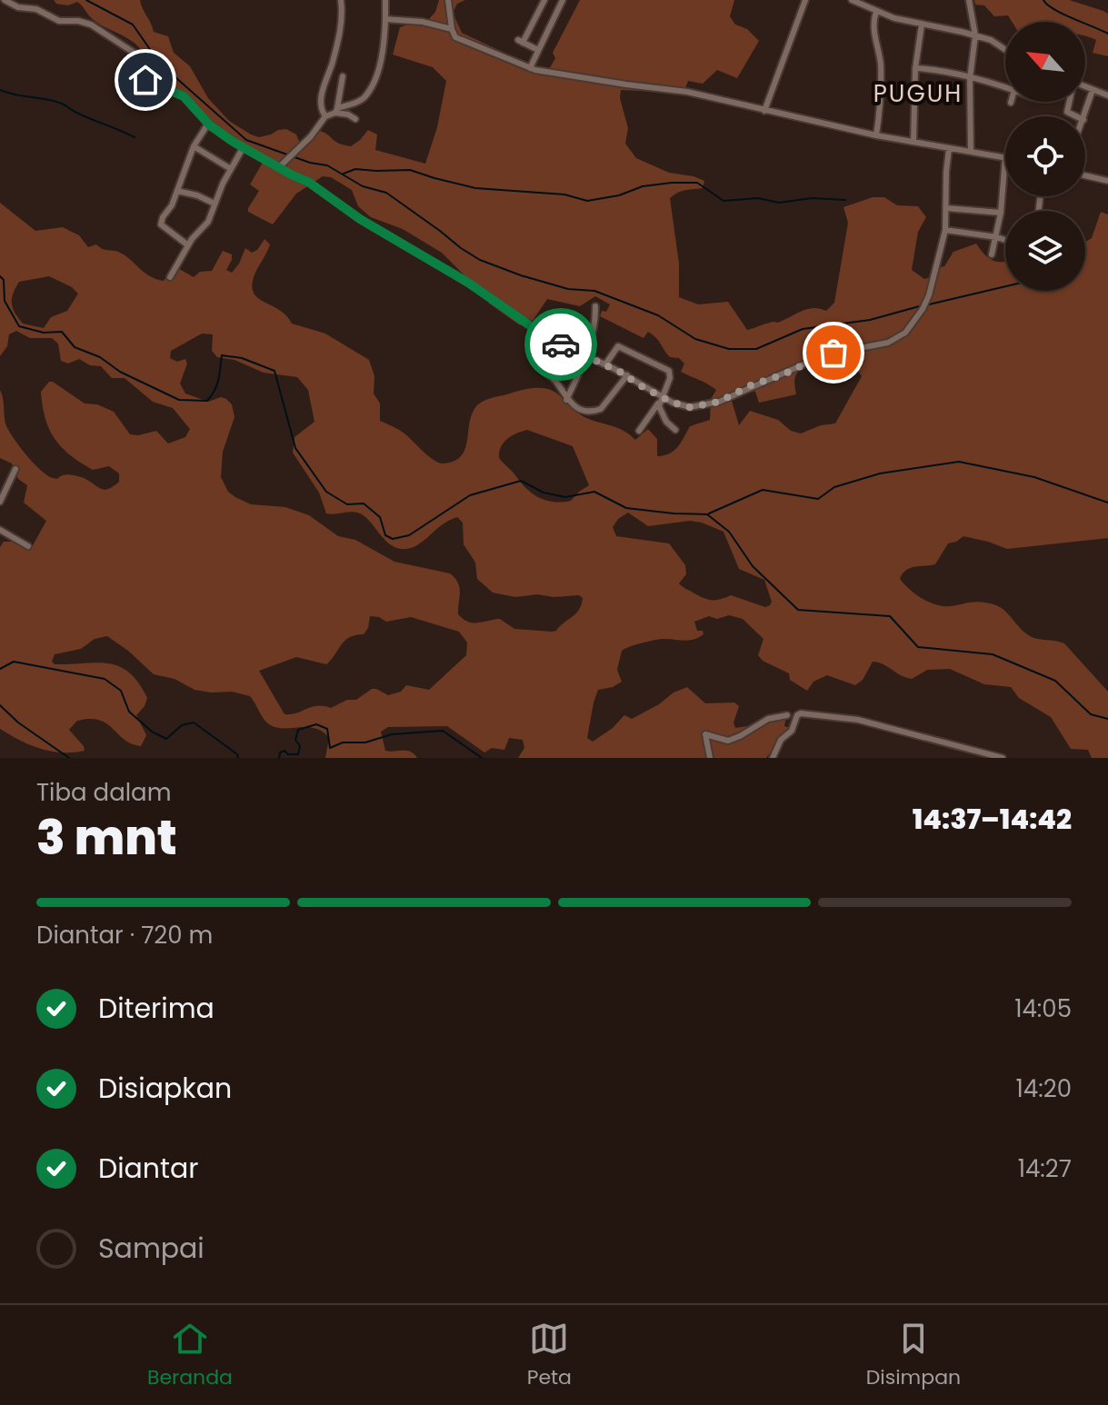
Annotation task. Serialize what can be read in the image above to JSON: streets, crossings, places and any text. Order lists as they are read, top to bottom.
{
  "districts": ["PUGUH"],
  "north": "top left",
  "page": {
    "heading": ["3 mnt", "Tiba dalam", "14:37–14:42"],
    "bar": "Diantar · 720 m",
    "list": [
      ["Diterima", "14:05"],
      ["Disiapkan", "14:20"],
      ["Diantar", "14:27"],
      "Sampai"
    ],
    "tabs": ["Beranda", "Peta", "Disimpan"]
  }
}
